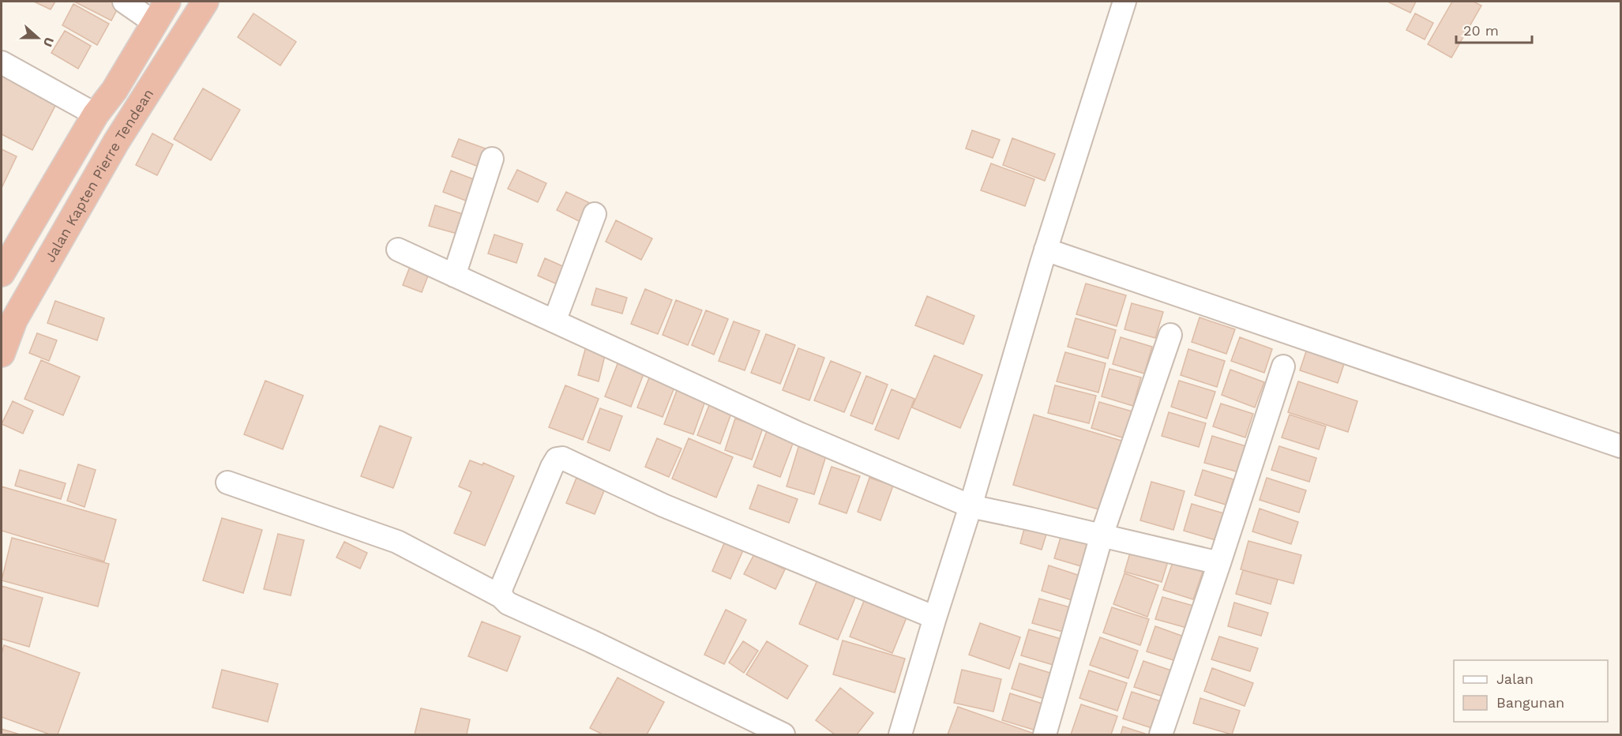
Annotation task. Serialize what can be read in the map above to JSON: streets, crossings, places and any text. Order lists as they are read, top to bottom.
{
  "streets": {
    "highway": ["Jalan Kapten Pierre Tendean"]
  },
  "legend": ["Jalan", "Bangunan"],
  "scale_bar": "20 m",
  "north": "right"
}
